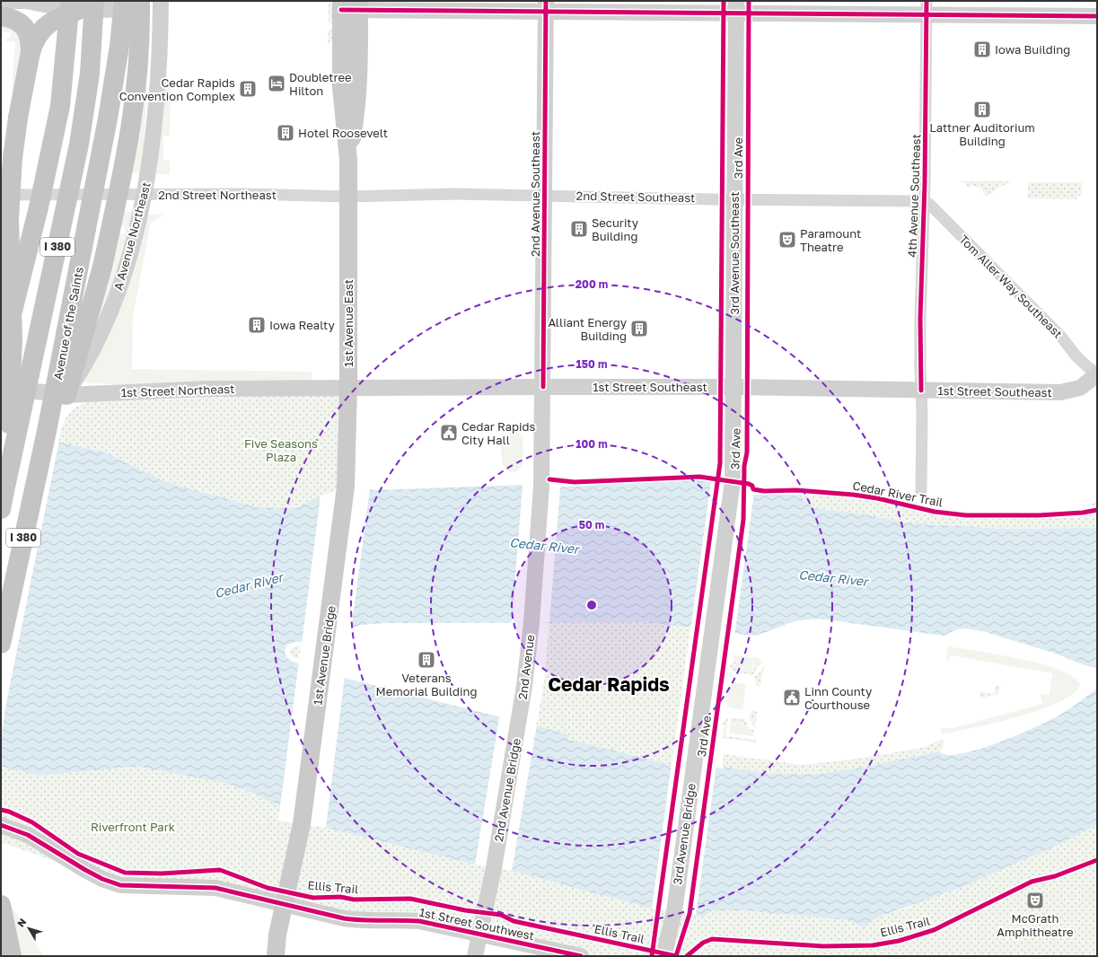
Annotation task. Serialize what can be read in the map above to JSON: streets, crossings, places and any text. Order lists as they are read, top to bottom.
{
  "streets": {
    "highway": ["I 380", "Avenue of the Saints"],
    "main road": [
      "2nd Avenue Southeast",
      "A Avenue Northeast",
      "3rd Avenue Southeast",
      "1st Avenue East",
      "1st Street Southeast",
      "1st Street Northeast",
      "1st Avenue Bridge",
      "2nd Avenue",
      "2nd Avenue Bridge",
      "3rd Avenue Bridge",
      "1st Street Southwest"
    ],
    "street": [
      "2nd Street Northeast",
      "4th Avenue Southeast",
      "2nd Street Southeast",
      "Tom Aller Way Southeast"
    ],
    "cycle path": ["3rd Ave", "Cedar River Trail", "Ellis Trail"]
  },
  "crossings": [
    ["2nd Avenue Southeast", "2nd Street Southeast"],
    ["2nd Avenue Southeast", "1st Street Southeast"],
    ["2nd Avenue Southeast", "2nd Avenue"],
    ["2nd Street Northeast", "2nd Street Southeast"],
    ["2nd Street Northeast", "A Avenue Northeast"],
    ["2nd Street Northeast", "1st Avenue East"],
    ["4th Avenue Southeast", "2nd Street Southeast"],
    ["4th Avenue Southeast", "Tom Aller Way Southeast"],
    ["4th Avenue Southeast", "1st Street Southeast"],
    ["2nd Street Southeast", "3rd Avenue Southeast"],
    ["2nd Street Southeast", "Tom Aller Way Southeast"],
    ["2nd Street Southeast", "1st Avenue East"],
    ["A Avenue Northeast", "1st Street Northeast"],
    ["3rd Avenue Southeast", "1st Street Southeast"],
    ["3rd Avenue Southeast", "3rd Avenue Bridge"],
    ["Tom Aller Way Southeast", "1st Street Southeast"],
    ["1st Avenue East", "1st Street Southeast"],
    ["1st Avenue East", "1st Street Northeast"],
    ["1st Avenue East", "1st Avenue Bridge"],
    ["1st Street Southeast", "1st Street Northeast"],
    ["1st Avenue Bridge", "1st Street Southwest"],
    ["2nd Avenue", "2nd Avenue Bridge"],
    ["2nd Avenue Bridge", "1st Street Southwest"]
  ],
  "districts": ["Cedar Rapids"],
  "water": ["Cedar River"],
  "parks": ["Five Seasons Plaza", "Riverfront Park"],
  "places": {
    "building": [
      "Iowa Building",
      "Cedar Rapids Convention Complex",
      "Lattner Auditorium Building",
      "Hotel Roosevelt",
      "Security Building",
      "Iowa Realty",
      "Alliant Energy Building",
      "Veterans Memorial Building"
    ],
    "hotel": ["Doubletree Hilton"],
    "theatre": ["Paramount Theatre", "McGrath Amphitheatre"],
    "public building": ["Cedar Rapids City Hall", "Linn County Courthouse"]
  },
  "north": "top left",
  "rings": [
    "200 m",
    "150 m",
    "100 m",
    "50 m"
  ]
}
